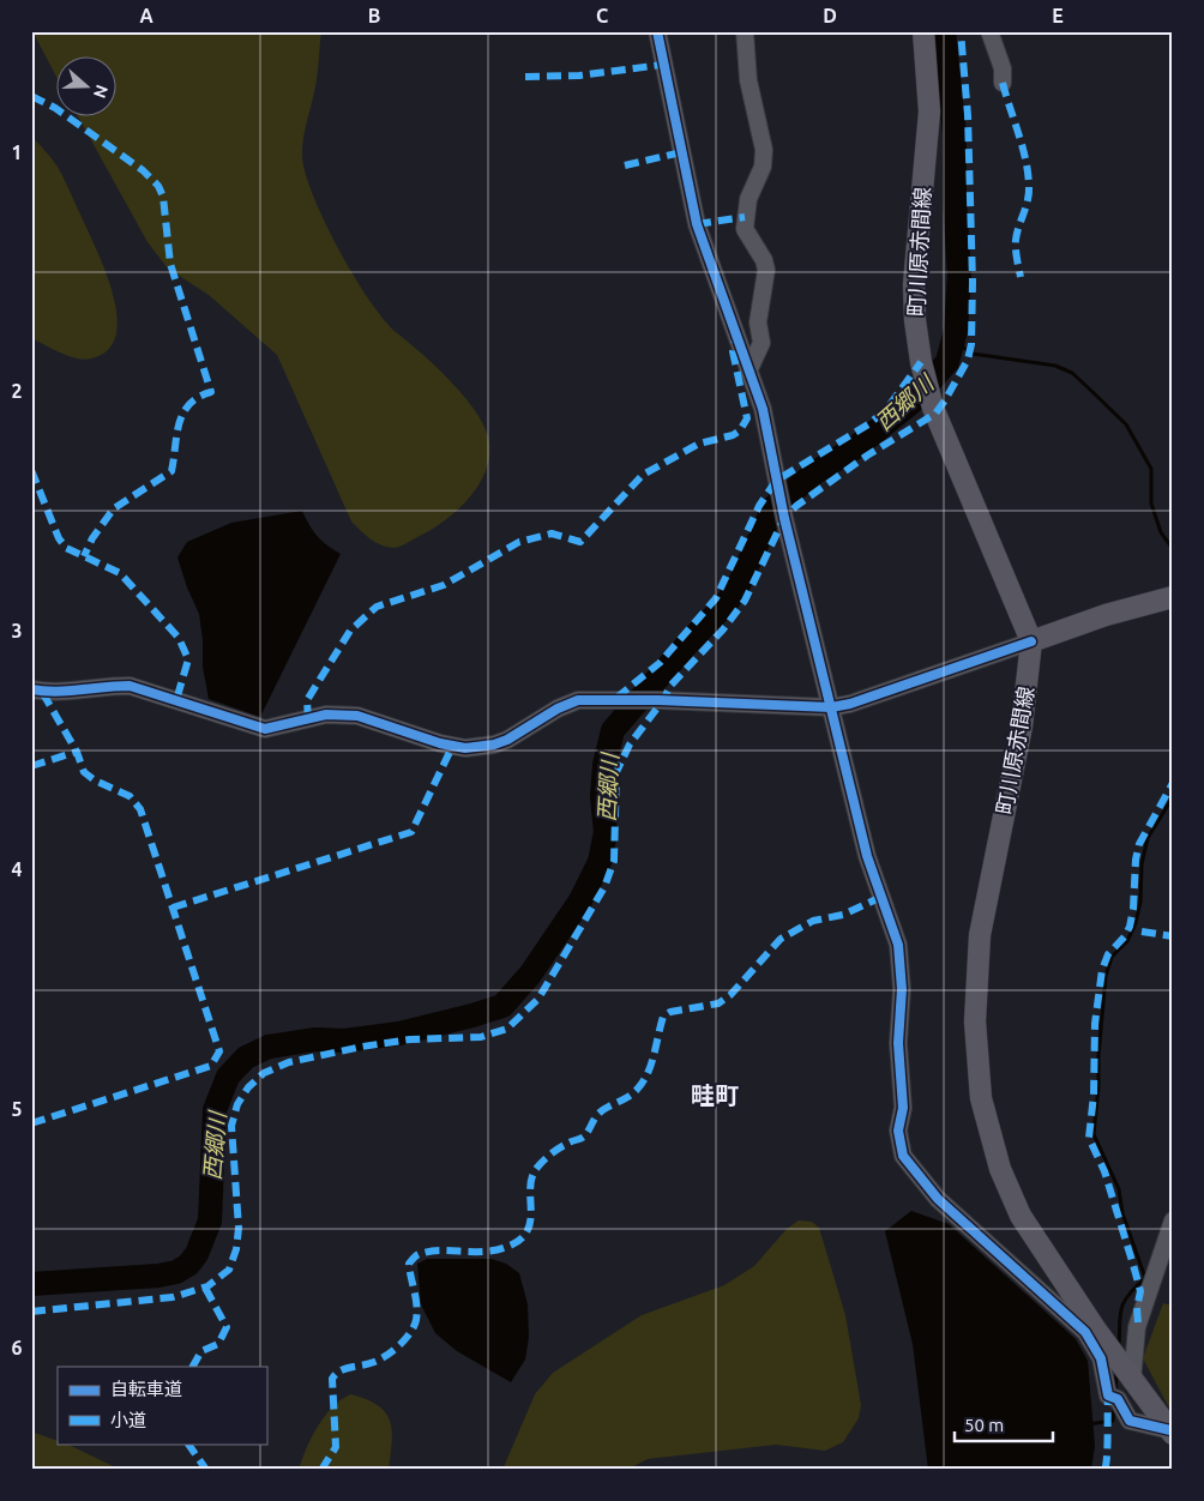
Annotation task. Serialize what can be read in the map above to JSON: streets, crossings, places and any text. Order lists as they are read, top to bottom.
{
  "streets": {
    "main road": ["町川原赤間線"]
  },
  "districts": ["畦町"],
  "water": ["西郷川"],
  "legend": ["自転車道", "小道"],
  "scale_bar": "50 m",
  "north": "right",
  "grid": {
    "columns": [
      "A",
      "B",
      "C",
      "D",
      "E"
    ],
    "rows": [
      "1",
      "2",
      "3",
      "4",
      "5",
      "6"
    ]
  }
}
